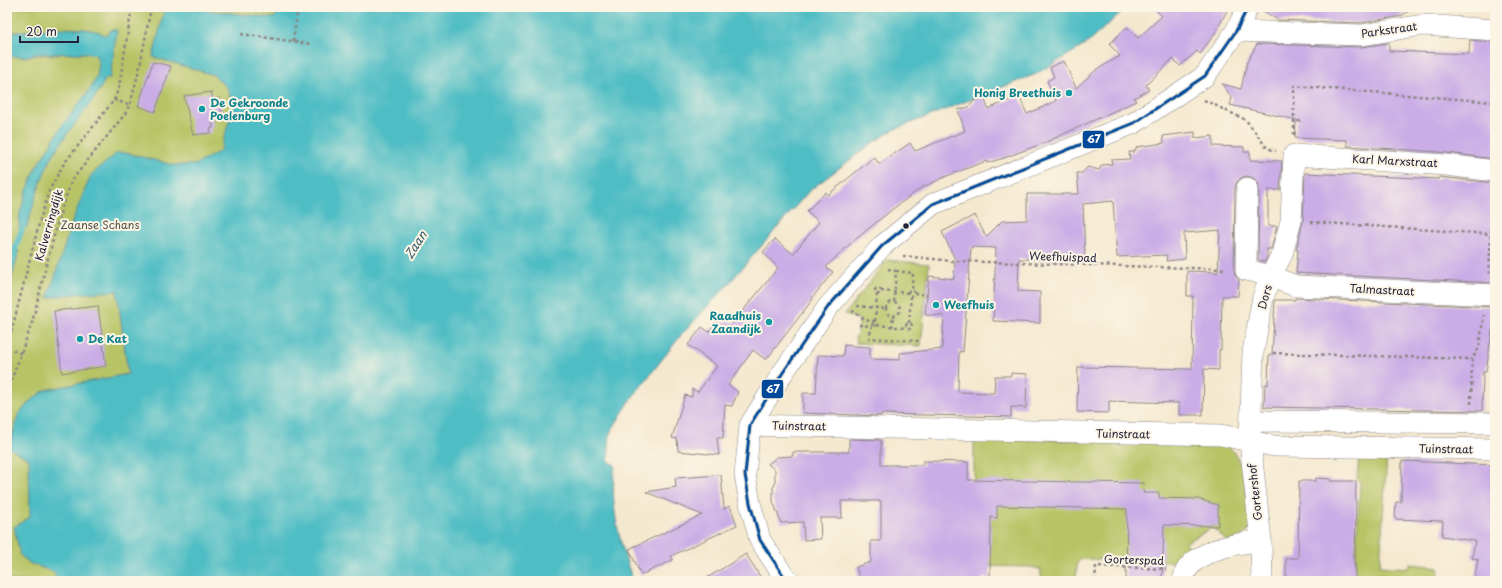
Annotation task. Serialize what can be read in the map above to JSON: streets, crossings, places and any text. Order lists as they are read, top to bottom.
{
  "streets": {
    "street": [
      "Parkstraat",
      "Karl Marxstraat",
      "Talmastraat",
      "Dors",
      "Tuinstraat",
      "Gortershof"
    ],
    "path": ["Kalverringdijk", "Weefhuispad", "Gorterspad"]
  },
  "crossings": [
    ["Karl Marxstraat", "Dors"],
    ["Weefhuispad", "Talmastraat"],
    ["Talmastraat", "Dors"],
    ["Dors", "Tuinstraat"],
    ["Dors", "Gortershof"],
    ["Tuinstraat", "Gortershof"]
  ],
  "water": ["Zaan"],
  "parks": ["Zaanse Schans"],
  "places": [
    "Honig Breethuis",
    "De Gekroonde Poelenburg",
    "Weefhuis",
    "Raadhuis Zaandijk",
    "De Kat"
  ],
  "lines": ["transit line 67"],
  "scale_bar": "20 m"
}
